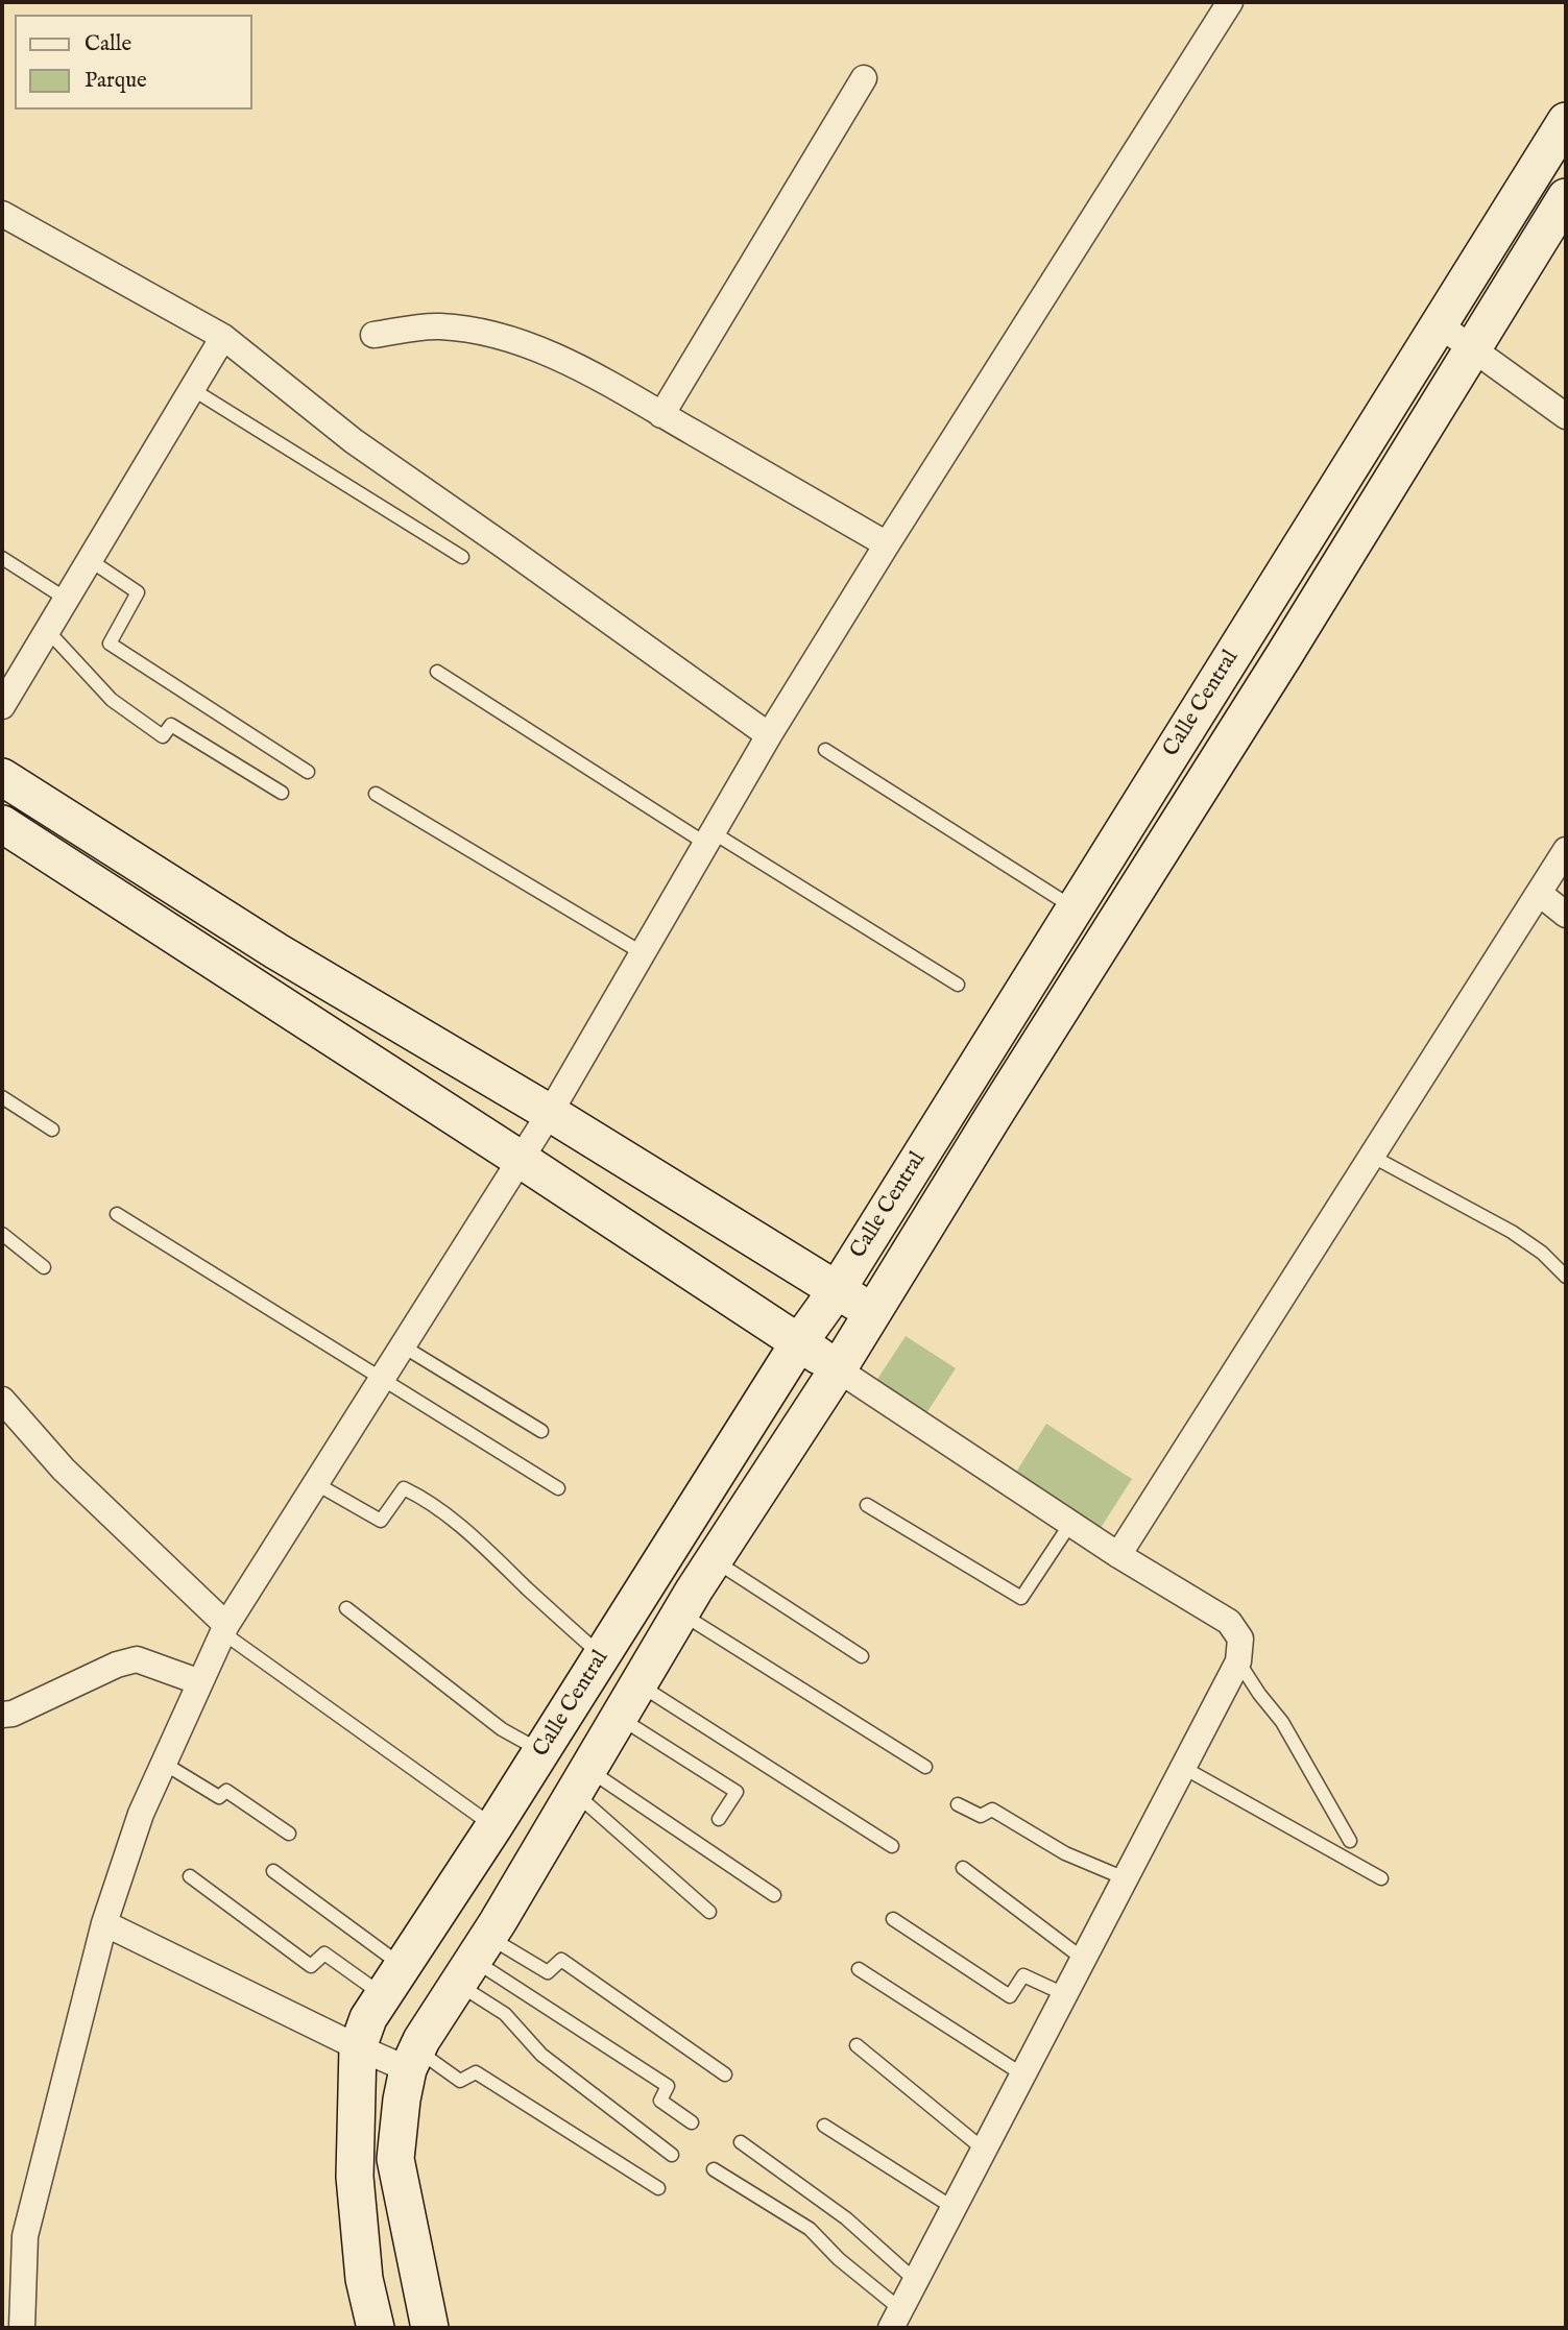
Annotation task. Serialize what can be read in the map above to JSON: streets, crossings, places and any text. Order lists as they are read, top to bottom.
{
  "streets": {
    "street": ["Calle Central"]
  },
  "legend": ["Calle", "Parque"]
}
